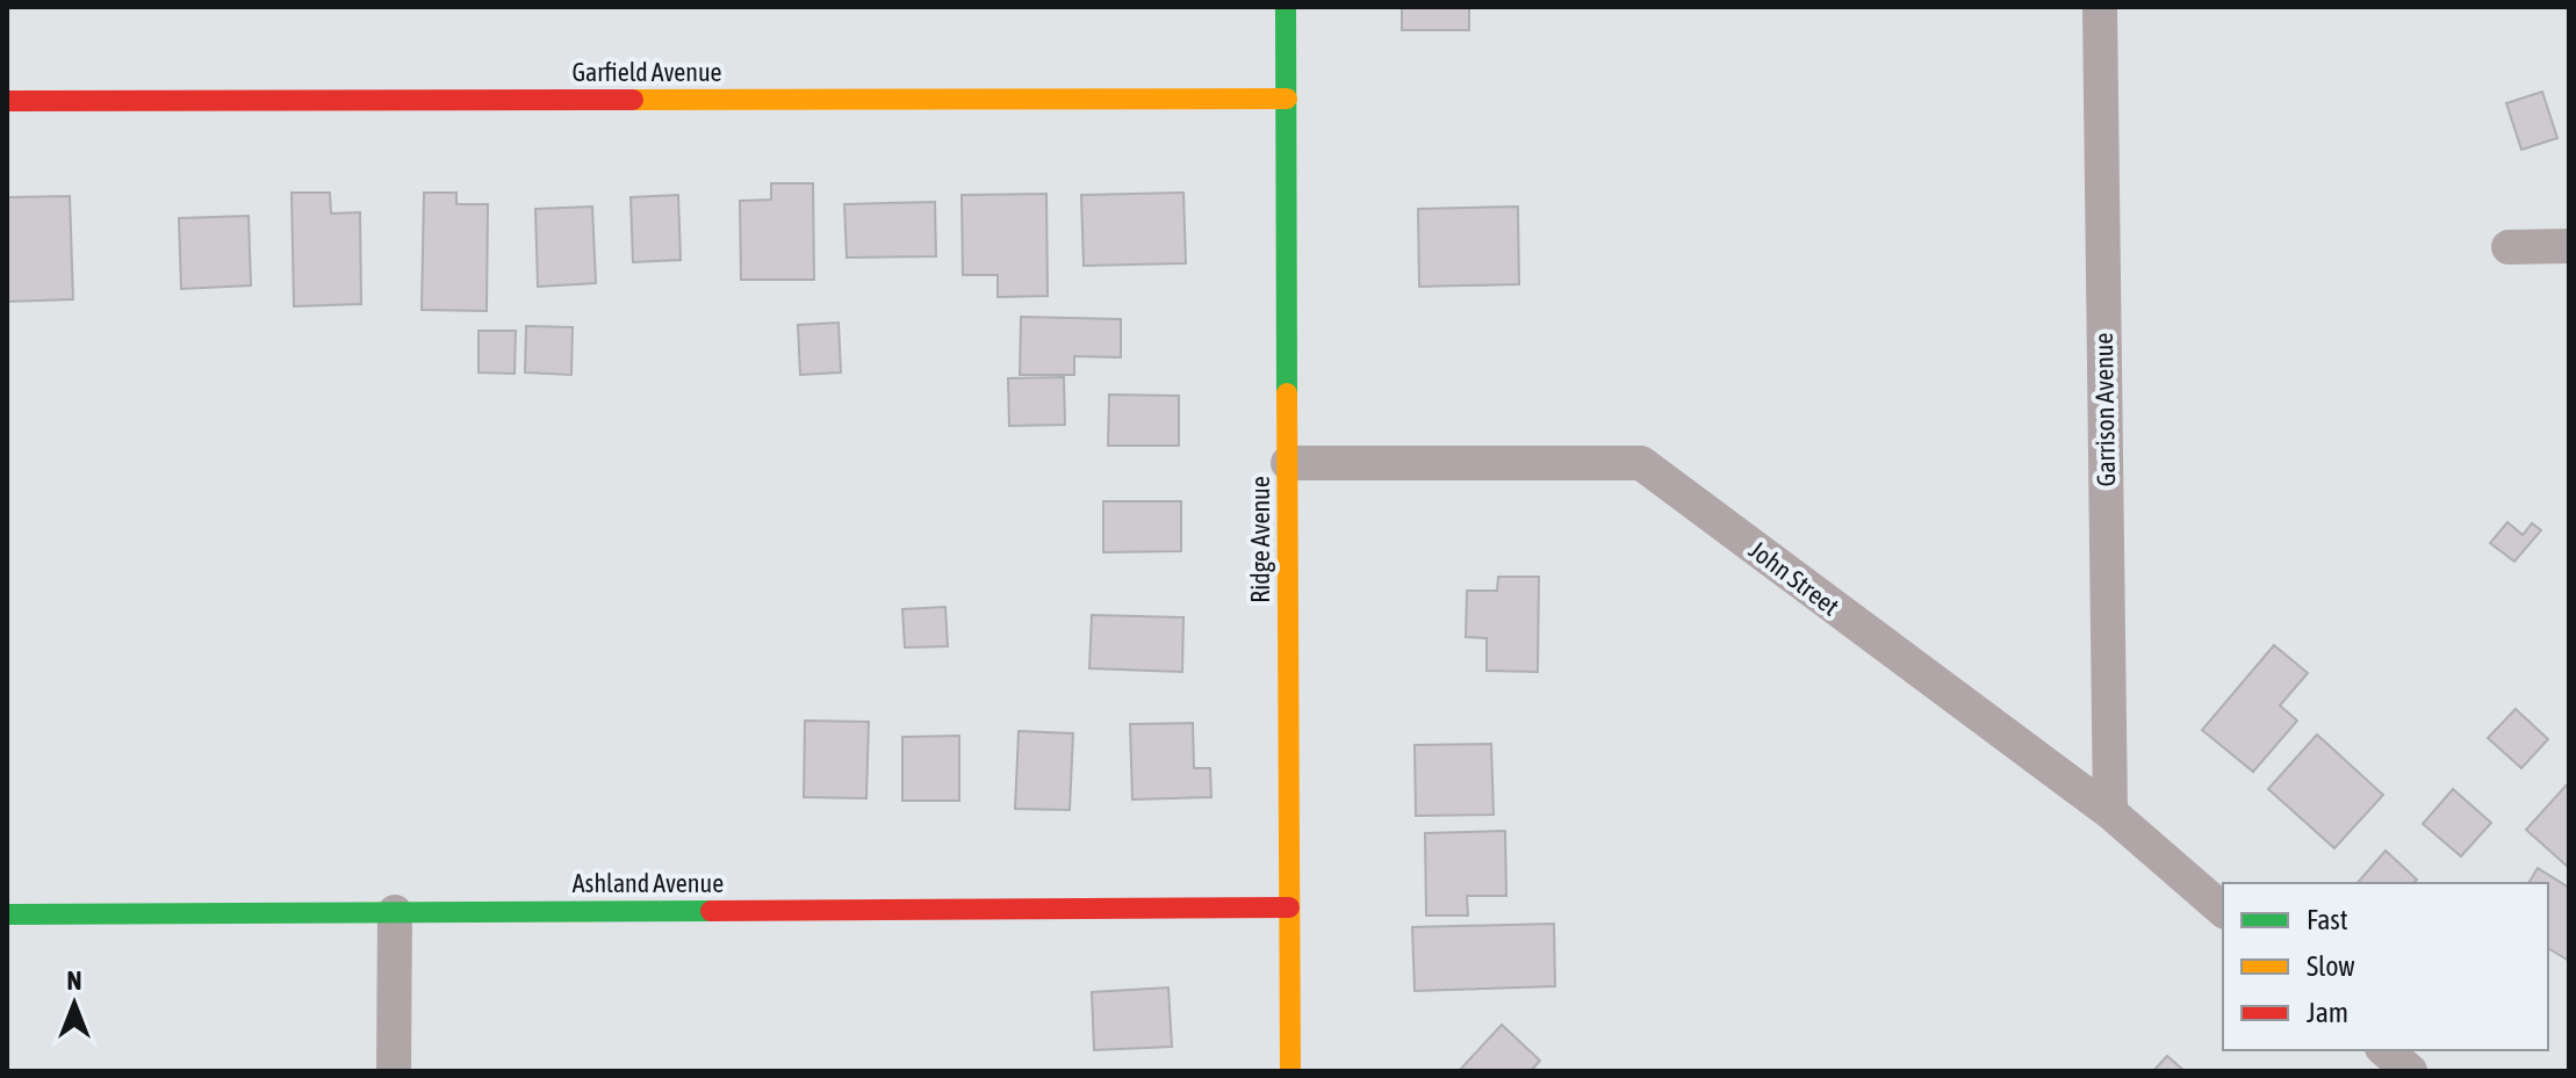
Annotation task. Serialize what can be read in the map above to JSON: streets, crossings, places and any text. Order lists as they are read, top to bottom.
{
  "streets": {
    "street": [
      "Garfield Avenue",
      "Garrison Avenue",
      "Ridge Avenue",
      "John Street",
      "Ashland Avenue"
    ]
  },
  "crossings": [
    ["Garfield Avenue", "Ridge Avenue"],
    ["Garrison Avenue", "John Street"],
    ["Ridge Avenue", "John Street"],
    ["Ridge Avenue", "Ashland Avenue"]
  ],
  "legend": ["Fast", "Slow", "Jam"],
  "north": "top"
}
